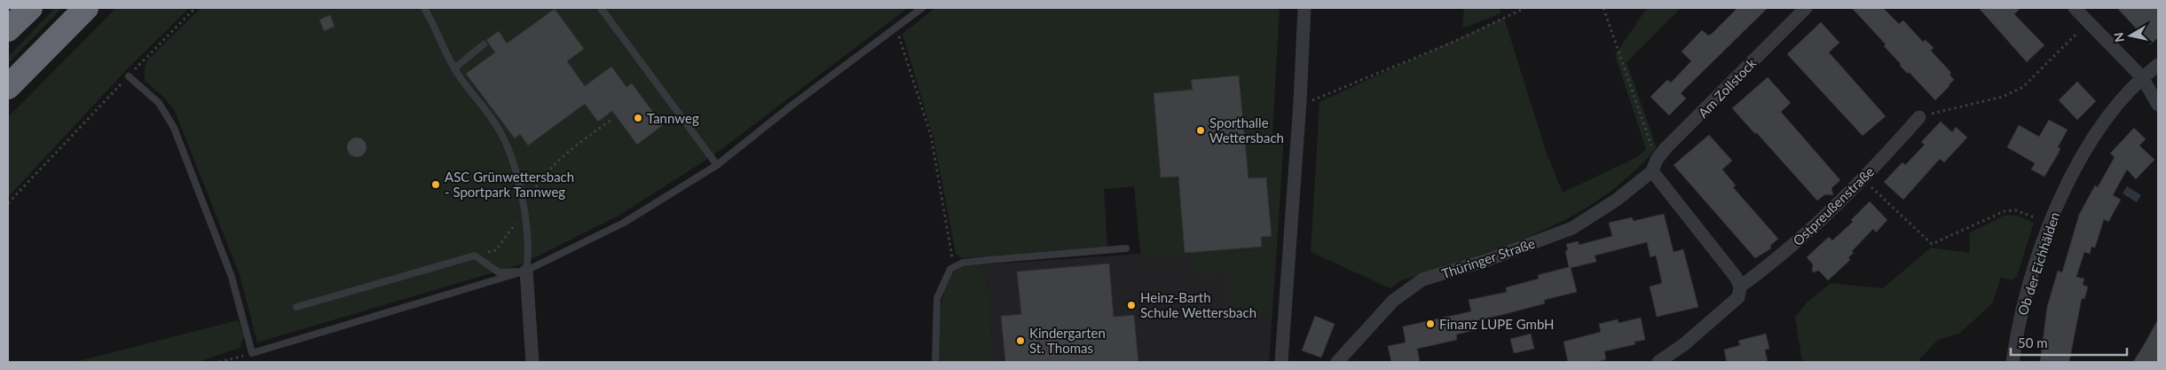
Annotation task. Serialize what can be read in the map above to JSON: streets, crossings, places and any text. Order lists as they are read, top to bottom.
{
  "streets": {
    "street": [
      "Am Zollstock",
      "Ostpreußenstraße",
      "Thüringer Straße",
      "Ob der Eichhälden"
    ]
  },
  "crossings": [
    ["Am Zollstock", "Thüringer Straße"]
  ],
  "places": [
    "Tannweg",
    "Sporthalle Wettersbach",
    "ASC Grünwettersbach - Sportpark Tannweg",
    "Heinz-Barth Schule Wettersbach",
    "Finanz LUPE GmbH",
    "Kindergarten St. Thomas"
  ],
  "scale_bar": "50 m",
  "north": "left"
}
